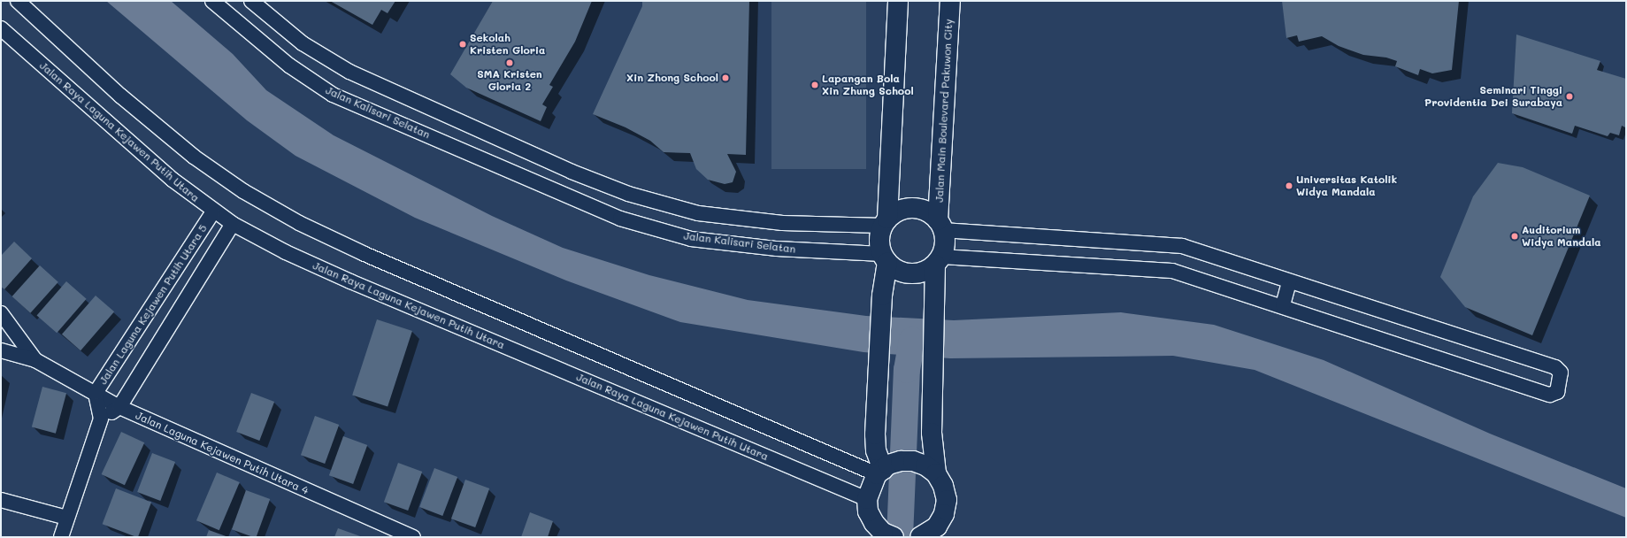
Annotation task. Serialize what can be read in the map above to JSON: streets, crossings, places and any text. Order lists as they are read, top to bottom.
{
  "streets": {
    "street": [
      "Jalan Main Boulevard Pakuwon City",
      "Jalan Kalisari Selatan",
      "Jalan Raya Laguna Kejawen Putih Utara",
      "Jalan Laguna Kejawen Putih Utara 5",
      "Jalan Laguna Kejawen Putih Utara 4"
    ]
  },
  "crossings": [
    ["Jalan Main Boulevard Pakuwon City", "Jalan Kalisari Selatan"],
    ["Jalan Raya Laguna Kejawen Putih Utara", "Jalan Laguna Kejawen Putih Utara 5"],
    ["Jalan Laguna Kejawen Putih Utara 5", "Jalan Laguna Kejawen Putih Utara 4"]
  ],
  "places": [
    "Sekolah Kristen Gloria",
    "SMA Kristen Gloria 2",
    "Xin Zhong School",
    "Lapangan Bola Xin Zhung School",
    "Seminari Tinggi Providentia Dei Surabaya",
    "Universitas Katolik Widya Mandala",
    "Auditorium Widya Mandala"
  ]
}
